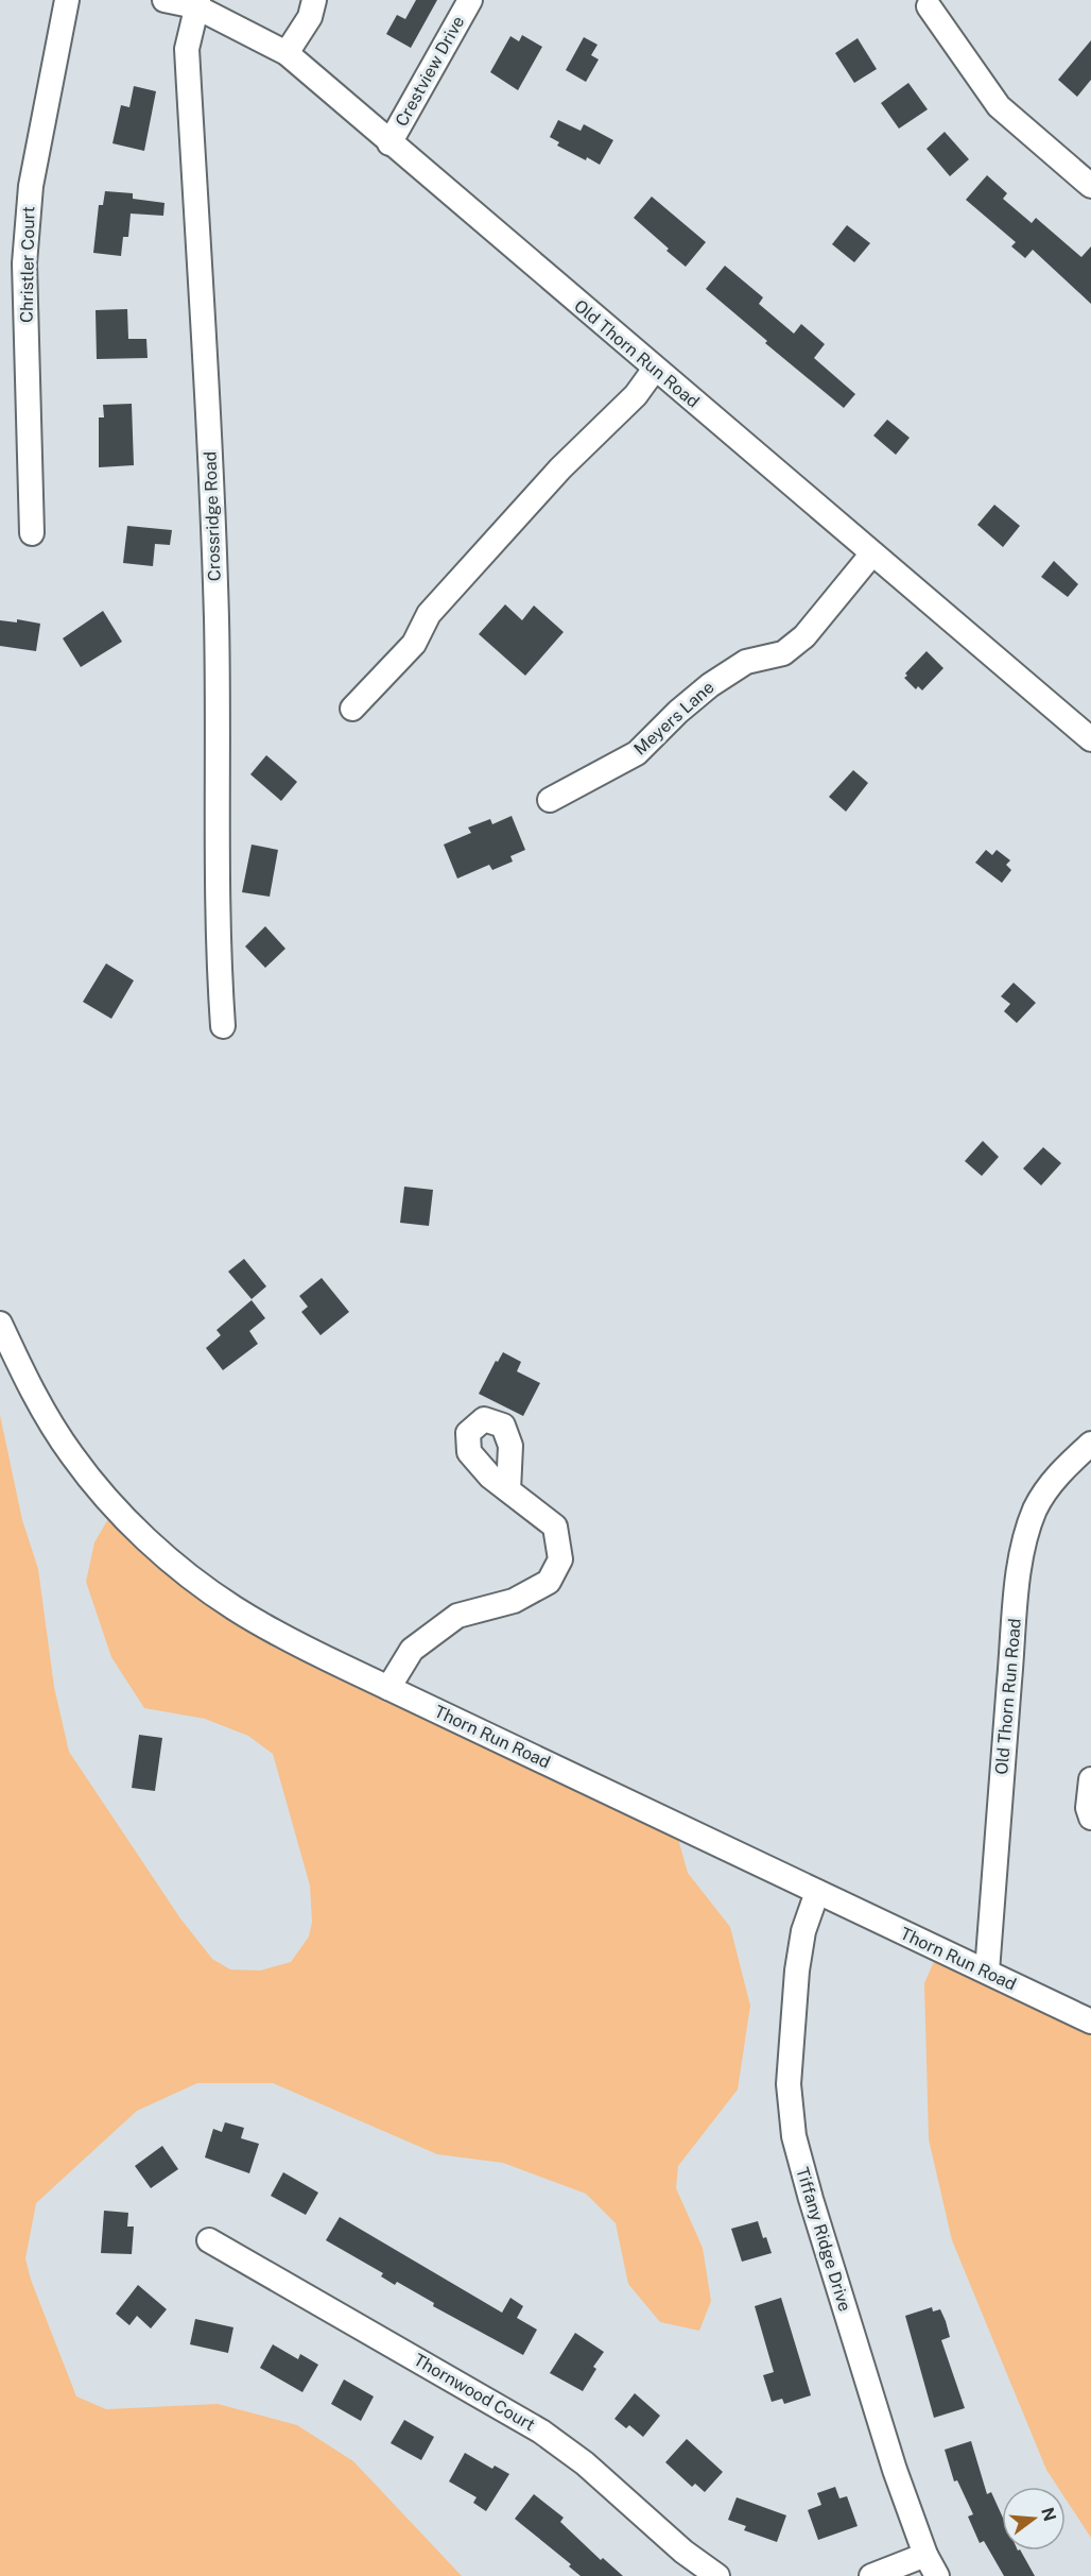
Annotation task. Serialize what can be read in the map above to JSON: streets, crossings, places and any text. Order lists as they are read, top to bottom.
{
  "streets": {
    "street": [
      "Crestview Drive",
      "Christler Court",
      "Old Thorn Run Road",
      "Crossridge Road",
      "Meyers Lane",
      "Thorn Run Road",
      "Tiffany Ridge Drive",
      "Thornwood Court"
    ]
  },
  "crossings": [
    ["Crestview Drive", "Old Thorn Run Road"],
    ["Old Thorn Run Road", "Crossridge Road"],
    ["Old Thorn Run Road", "Meyers Lane"],
    ["Old Thorn Run Road", "Thorn Run Road"],
    ["Thorn Run Road", "Tiffany Ridge Drive"]
  ],
  "north": "right"
}
